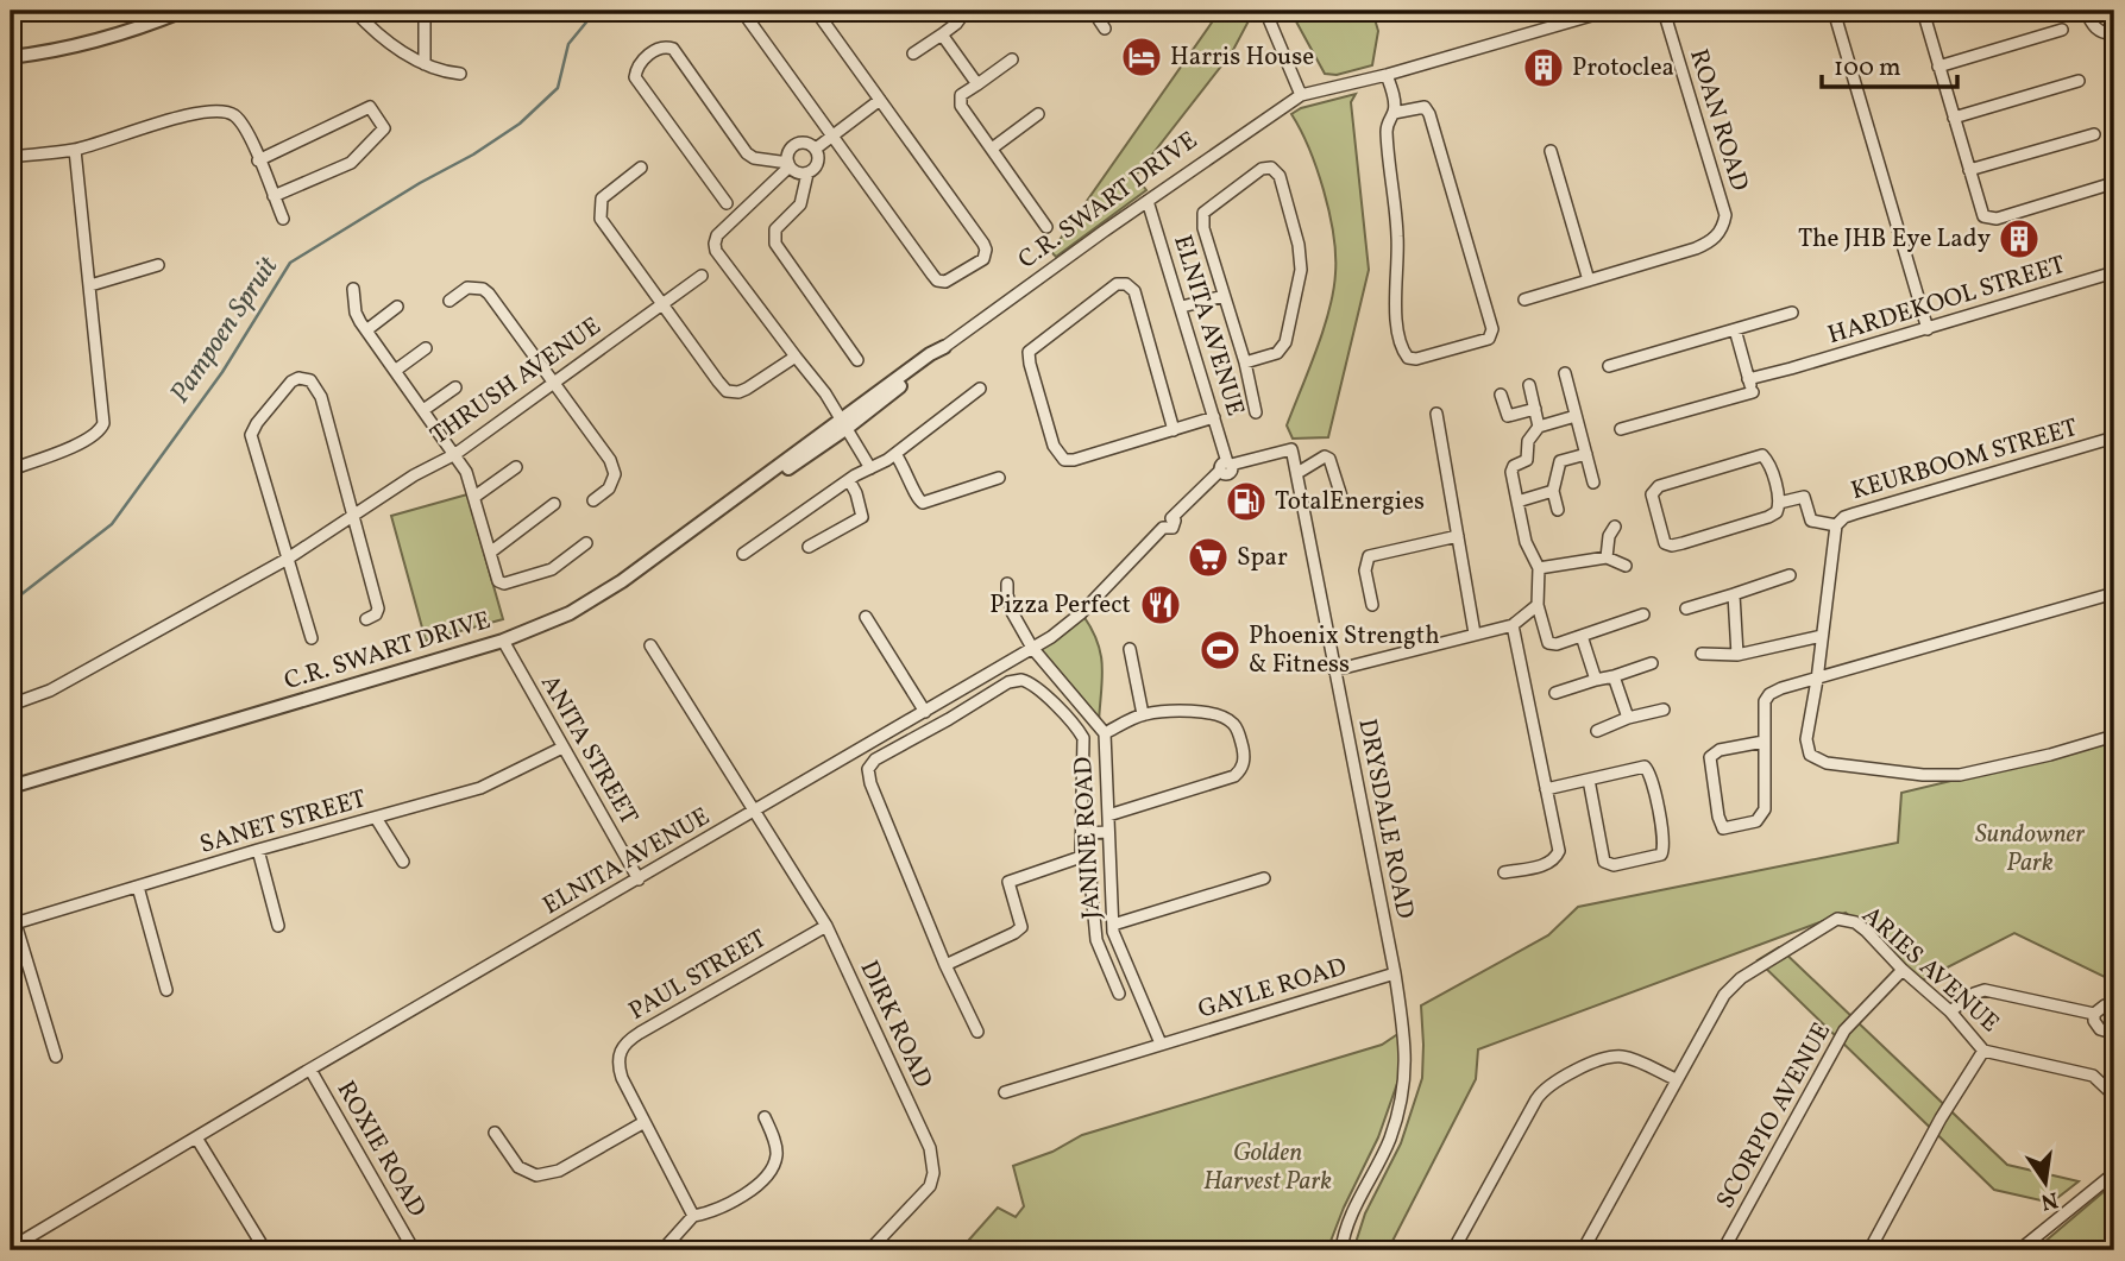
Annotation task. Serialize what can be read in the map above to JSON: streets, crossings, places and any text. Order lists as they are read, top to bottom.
{
  "streets": {
    "street": [
      "ROAN ROAD",
      "C.R. SWART DRIVE",
      "HARDEKOOL STREET",
      "ELNITA AVENUE",
      "THRUSH AVENUE",
      "KEURBOOM STREET",
      "ANITA STREET",
      "DRYSDALE ROAD",
      "SANET STREET",
      "JANINE ROAD",
      "ARIES AVENUE",
      "PAUL STREET",
      "GAYLE ROAD",
      "DIRK ROAD",
      "SCORPIO AVENUE",
      "ROXIE ROAD"
    ]
  },
  "crossings": [
    ["C.R. SWART DRIVE", "ELNITA AVENUE"],
    ["C.R. SWART DRIVE", "ANITA STREET"],
    ["ELNITA AVENUE", "ANITA STREET"],
    ["ELNITA AVENUE", "JANINE ROAD"],
    ["ELNITA AVENUE", "DIRK ROAD"],
    ["ELNITA AVENUE", "ROXIE ROAD"],
    ["ANITA STREET", "SANET STREET"],
    ["DRYSDALE ROAD", "GAYLE ROAD"],
    ["JANINE ROAD", "GAYLE ROAD"],
    ["ARIES AVENUE", "SCORPIO AVENUE"],
    ["PAUL STREET", "DIRK ROAD"]
  ],
  "water": ["Pampoen Spruit"],
  "parks": ["Sundowner Park", "Golden Harvest Park"],
  "places": {
    "hotel": ["Harris House"],
    "building": ["Protoclea", "The JHB Eye Lady"],
    "fuel station": ["TotalEnergies"],
    "supermarket": ["Spar"],
    "restaurant": ["Pizza Perfect"],
    "sports": ["Phoenix Strength & Fitness"]
  },
  "scale_bar": "100 m",
  "north": "bottom"
}
